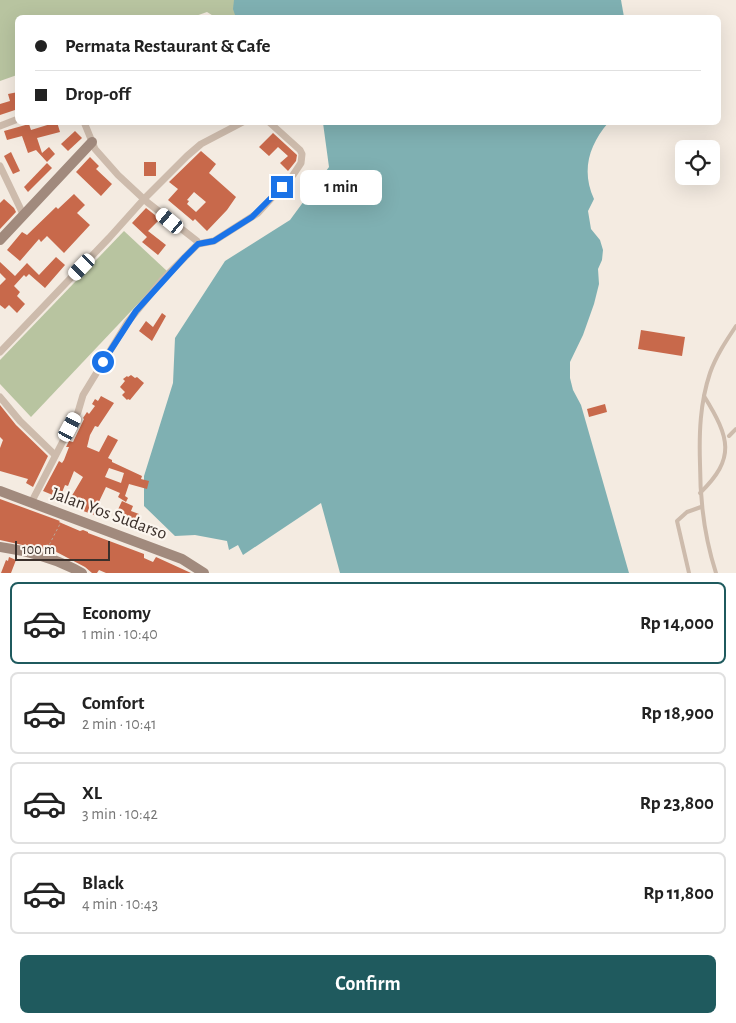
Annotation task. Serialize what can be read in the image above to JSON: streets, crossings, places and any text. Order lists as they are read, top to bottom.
{
  "streets": {
    "street": ["Jalan Yos Sudarso"]
  },
  "scale_bar": "100 m",
  "page": {
    "banner": ["Permata Restaurant & Cafe", "Drop-off"],
    "bubble": "1 min",
    "scale": "100 m",
    "list": [
      {
        "name": "Economy",
        "note": "1 min · 10:40",
        "value": "Rp 14,000"
      },
      {
        "name": "Comfort",
        "note": "2 min · 10:41",
        "value": "Rp 18,900"
      },
      {
        "name": "XL",
        "note": "3 min · 10:42",
        "value": "Rp 23,800"
      },
      {
        "name": "Black",
        "note": "4 min · 10:43",
        "value": "Rp 11,800"
      }
    ],
    "buttons": "Confirm"
  }
}
